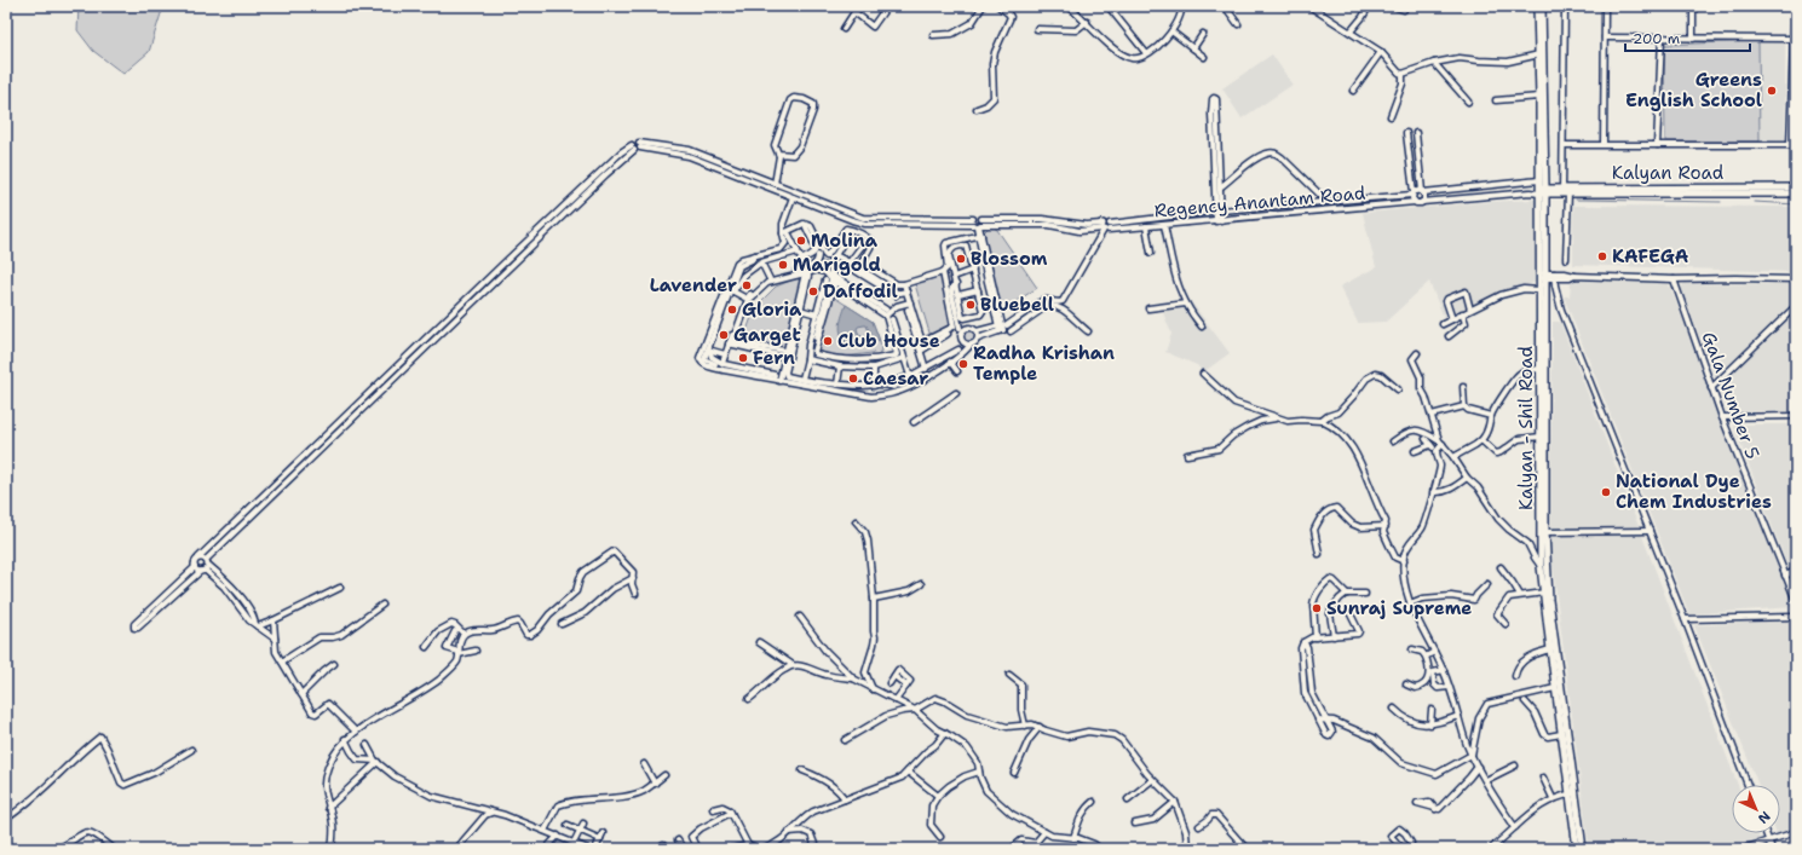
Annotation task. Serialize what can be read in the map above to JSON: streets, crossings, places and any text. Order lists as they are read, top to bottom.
{
  "streets": {
    "main road": ["Kalyan Road", "Kalyan - Shil Road"],
    "street": ["Regency Anantam Road", "Gala Number 5"]
  },
  "crossings": [
    ["Kalyan Road", "Kalyan - Shil Road"]
  ],
  "places": [
    "Greens English School",
    "Molina",
    "KAFEGA",
    "Blossom",
    "Marigold",
    "Lavender",
    "Daffodil",
    "Bluebell",
    "Gloria",
    "Garget",
    "Club House",
    "Fern",
    "Radha Krishan Temple",
    "Caesar",
    "National Dye Chem Industries",
    "Sunraj Supreme"
  ],
  "scale_bar": "200 m",
  "north": "bottom right"
}
